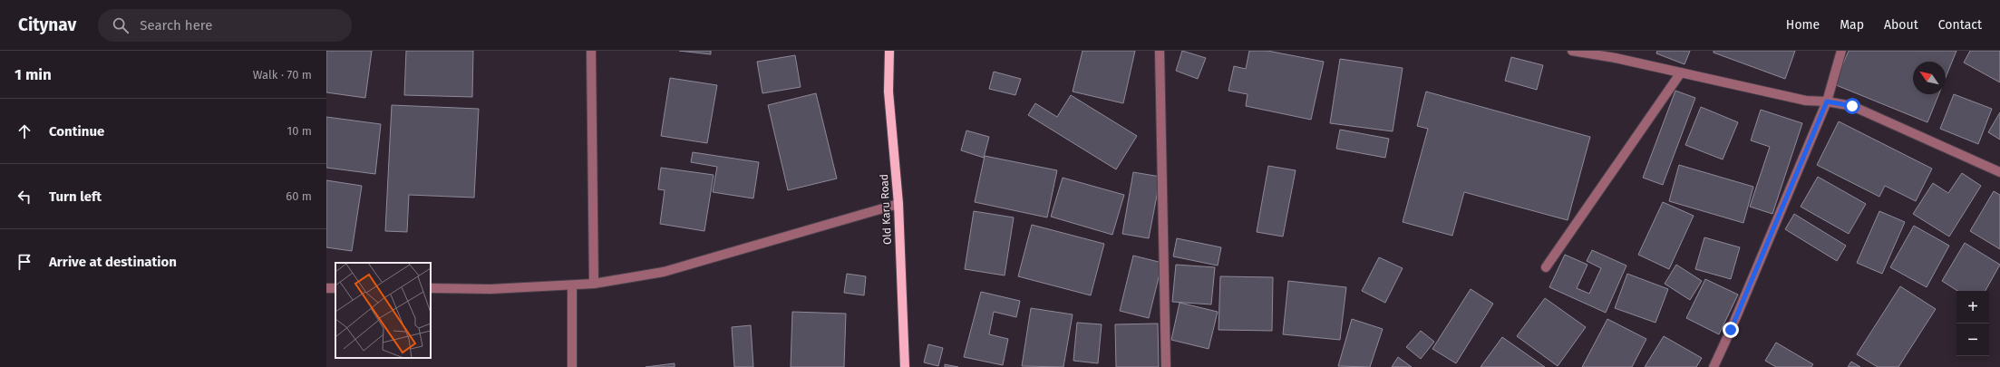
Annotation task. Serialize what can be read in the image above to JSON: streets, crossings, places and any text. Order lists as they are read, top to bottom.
{
  "streets": {
    "main road": ["Old Karu Road"]
  },
  "north": "top left",
  "page": {
    "header": "Citynav",
    "search": "Search here",
    "nav": [
      "Home",
      "Map",
      "About",
      "Contact"
    ],
    "heading": ["1 min", "Walk · 70 m"],
    "list": [
      ["Continue", "10 m"],
      ["Turn left", "60 m"],
      "Arrive at destination"
    ],
    "map_buttons": ["+", "−"]
  }
}
